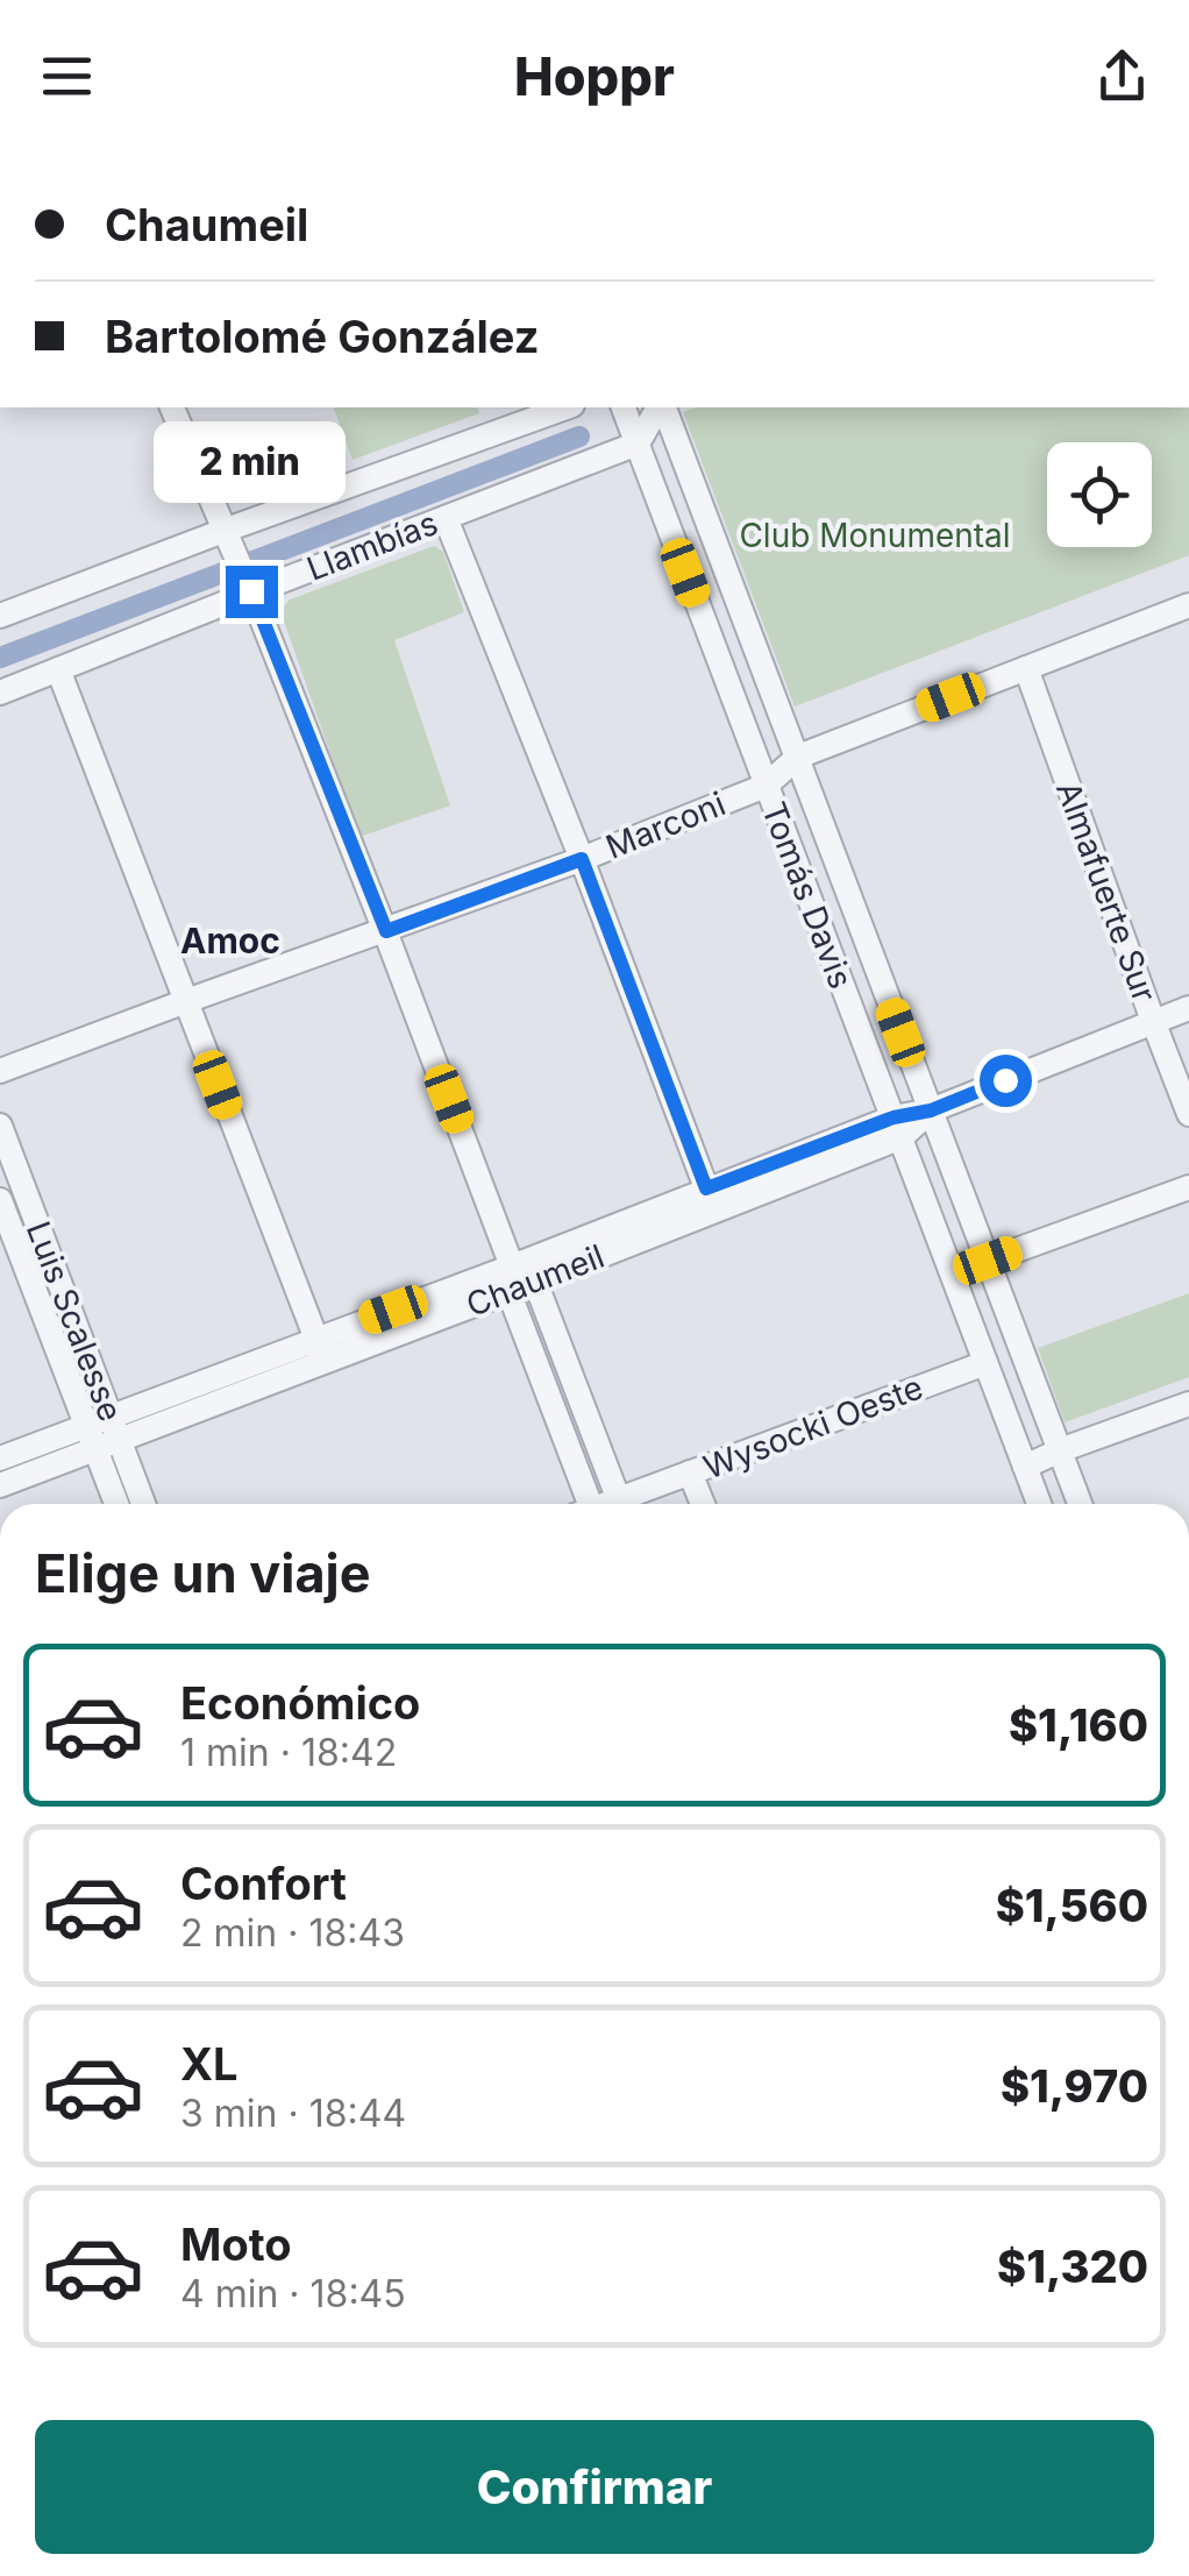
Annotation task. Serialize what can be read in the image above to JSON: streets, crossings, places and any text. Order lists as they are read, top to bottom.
{
  "streets": {
    "street": [
      "Llambías",
      "Marconi",
      "Almafuerte Sur",
      "Tomás Davis",
      "Chaumeil",
      "Luis Scalesse",
      "Wysocki Oeste"
    ]
  },
  "crossings": [
    ["Llambías", "Tomás Davis"],
    ["Marconi", "Almafuerte Sur"],
    ["Marconi", "Tomás Davis"],
    ["Almafuerte Sur", "Chaumeil"],
    ["Tomás Davis", "Chaumeil"],
    ["Tomás Davis", "Wysocki Oeste"],
    ["Chaumeil", "Luis Scalesse"]
  ],
  "districts": ["Amoc"],
  "parks": ["Club Monumental"],
  "page": {
    "header": "Hoppr",
    "banner": ["Chaumeil", "Bartolomé González"],
    "bubble": "2 min",
    "heading": "Elige un viaje",
    "list": [
      {
        "name": "Económico",
        "note": "1 min · 18:42",
        "value": "$1,160"
      },
      {
        "name": "Confort",
        "note": "2 min · 18:43",
        "value": "$1,560"
      },
      {
        "name": "XL",
        "note": "3 min · 18:44",
        "value": "$1,970"
      },
      {
        "name": "Moto",
        "note": "4 min · 18:45",
        "value": "$1,320"
      }
    ],
    "buttons": "Confirmar"
  }
}
